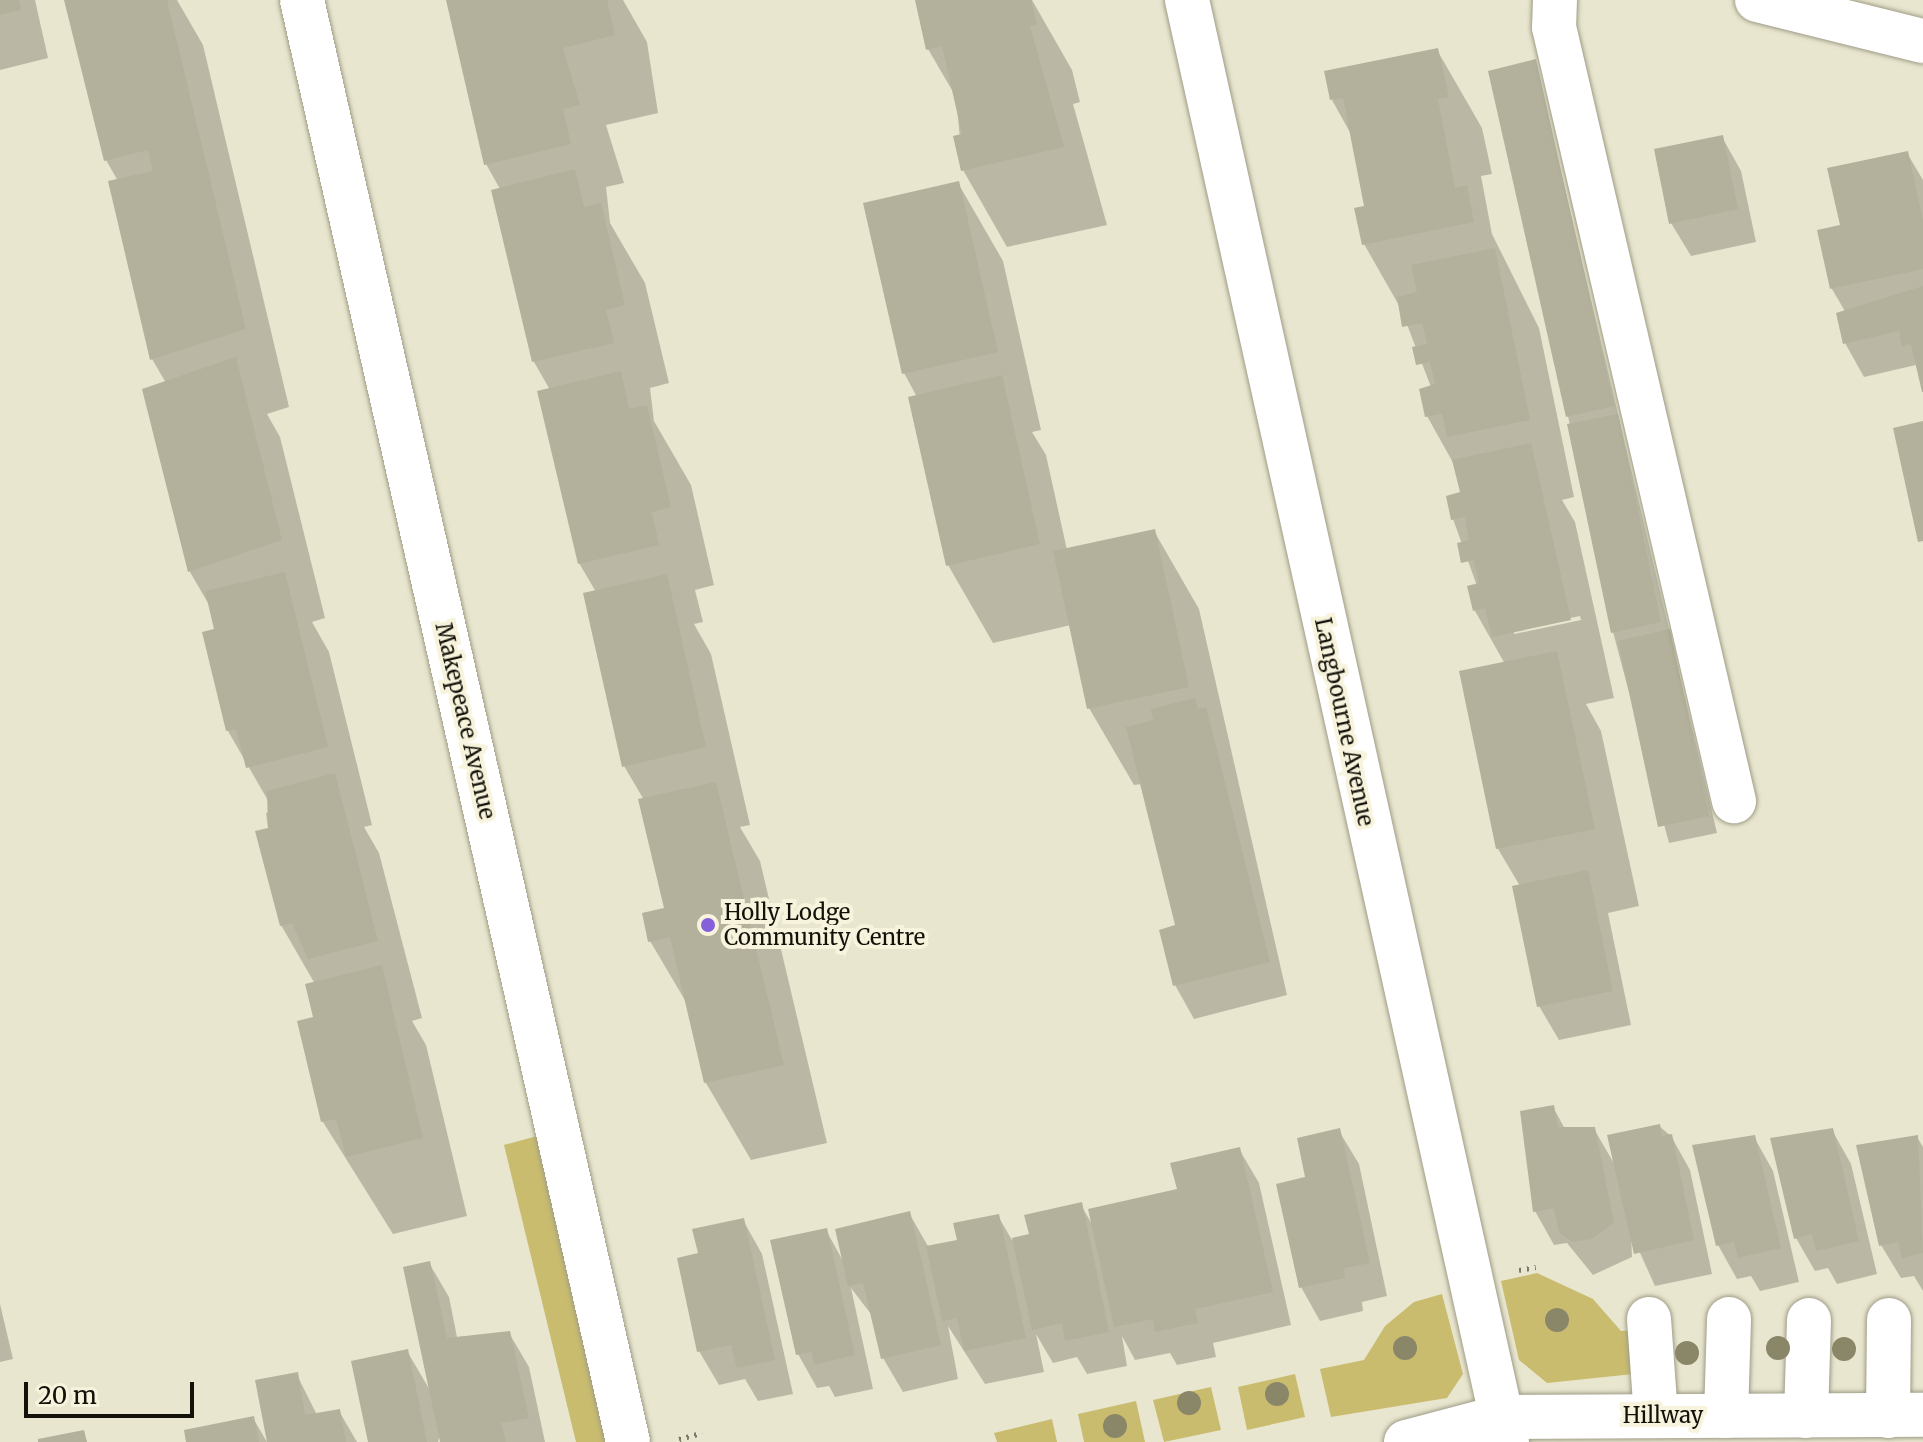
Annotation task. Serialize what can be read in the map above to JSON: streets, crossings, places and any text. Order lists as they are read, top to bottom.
{
  "streets": {
    "street": ["Makepeace Avenue", "Langbourne Avenue", "Hillway"]
  },
  "crossings": [
    ["Langbourne Avenue", "Hillway"]
  ],
  "places": ["Holly Lodge Community Centre"],
  "scale_bar": "20 m"
}
